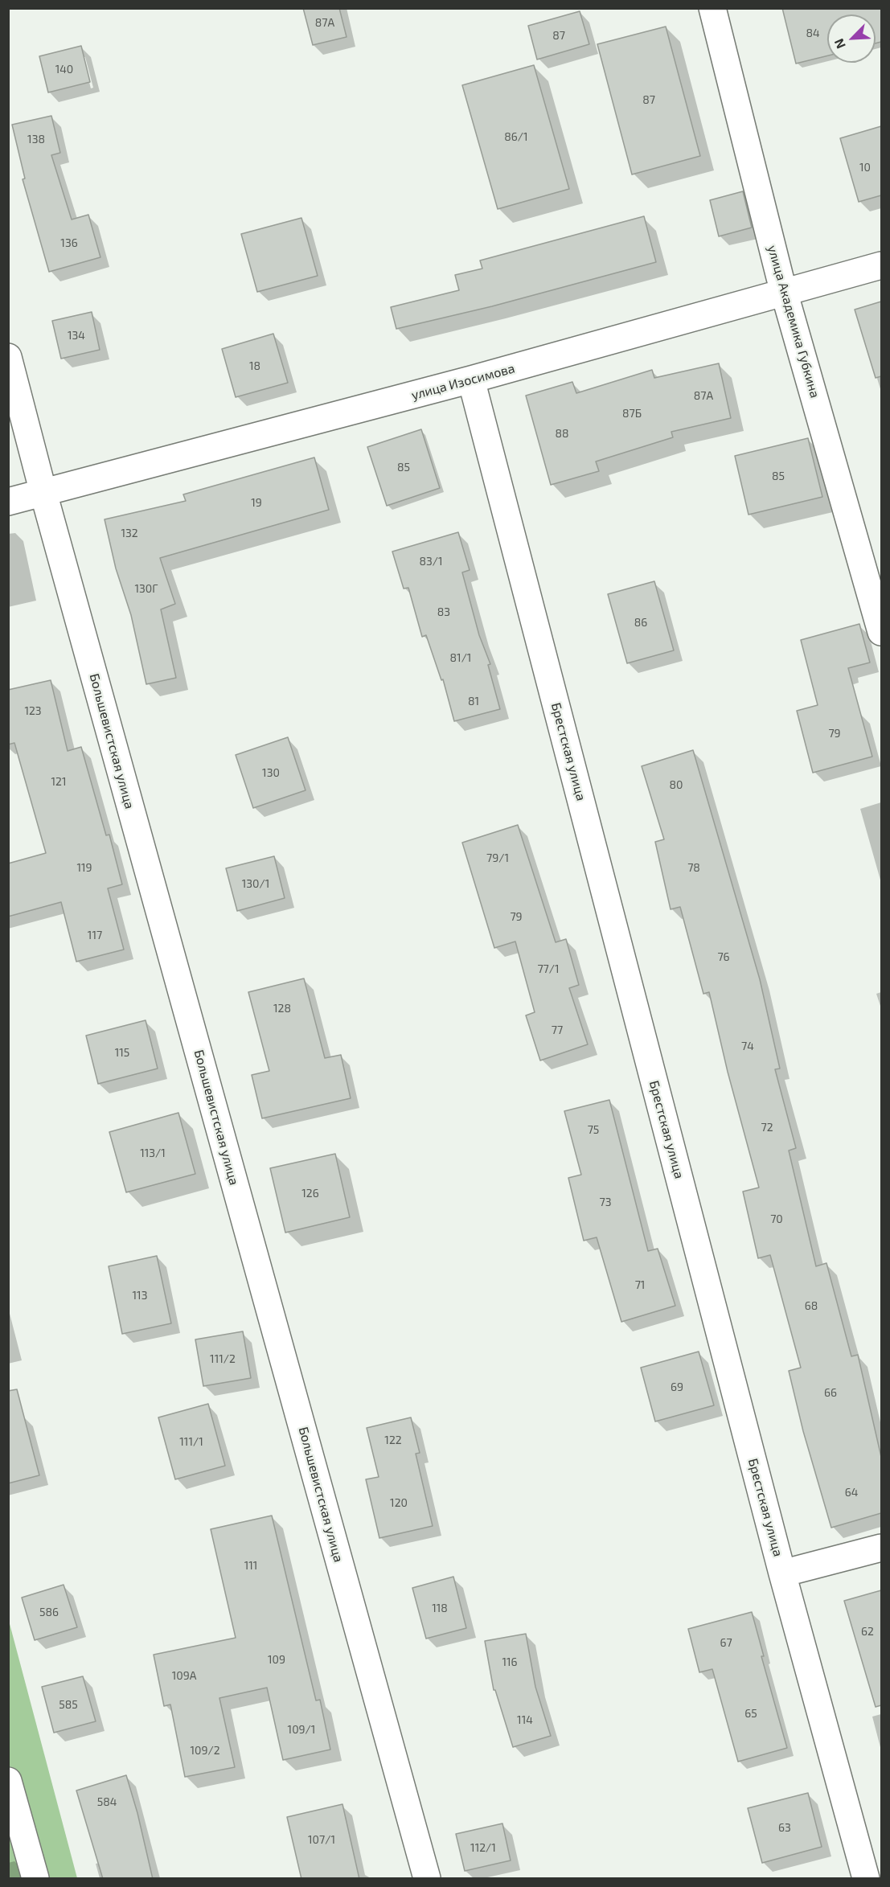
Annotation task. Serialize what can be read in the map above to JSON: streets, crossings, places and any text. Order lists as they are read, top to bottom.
{
  "streets": {
    "street": [
      "улица Академика Губкина",
      "улица Изосимова",
      "Большевистская улица",
      "Брестская улица"
    ]
  },
  "crossings": [
    ["улица Академика Губкина", "улица Изосимова"],
    ["улица Изосимова", "Большевистская улица"],
    ["улица Изосимова", "Брестская улица"]
  ],
  "house_numbers": [
    "87А",
    "84",
    "87",
    "140",
    "87",
    "86/1",
    "138",
    "10",
    "136",
    "134",
    "18",
    "87А",
    "87Б",
    "88",
    "85",
    "85",
    "19",
    "132",
    "83/1",
    "130Г",
    "83",
    "86",
    "81/1",
    "81",
    "123",
    "79",
    "130",
    "121",
    "80",
    "79/1",
    "119",
    "78",
    "130/1",
    "79",
    "117",
    "76",
    "77/1",
    "128",
    "77",
    "74",
    "115",
    "72",
    "75",
    "113/1",
    "126",
    "73",
    "70",
    "71",
    "113",
    "68",
    "111/2",
    "69",
    "66",
    "122",
    "111/1",
    "64",
    "120",
    "111",
    "118",
    "586",
    "62",
    "67",
    "109",
    "116",
    "109А",
    "585",
    "65",
    "114",
    "109/1",
    "109/2",
    "584",
    "63",
    "107/1",
    "112/1"
  ],
  "north": "bottom left"
}
